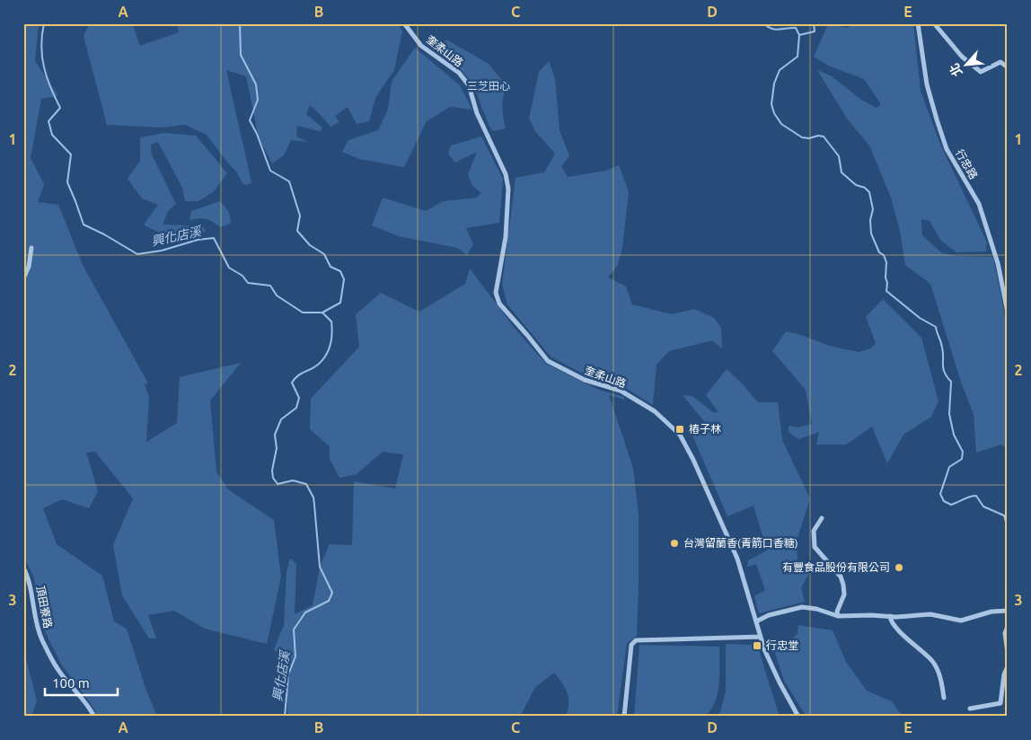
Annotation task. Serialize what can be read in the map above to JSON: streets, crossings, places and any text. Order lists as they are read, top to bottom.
{
  "streets": {
    "street": ["奎柔山路", "行忠路", "頂田寮路"]
  },
  "water": ["興化店溪"],
  "parks": ["三芝田心"],
  "places": {
    "transit": ["樁子林", "行忠堂"],
    "other": ["台灣留蘭香(青箭口香糖)", "有豐食品股份有限公司"]
  },
  "scale_bar": "100 m",
  "north": "bottom left",
  "grid": {
    "columns": [
      "A",
      "B",
      "C",
      "D",
      "E"
    ],
    "rows": ["1", "2", "3"]
  }
}
